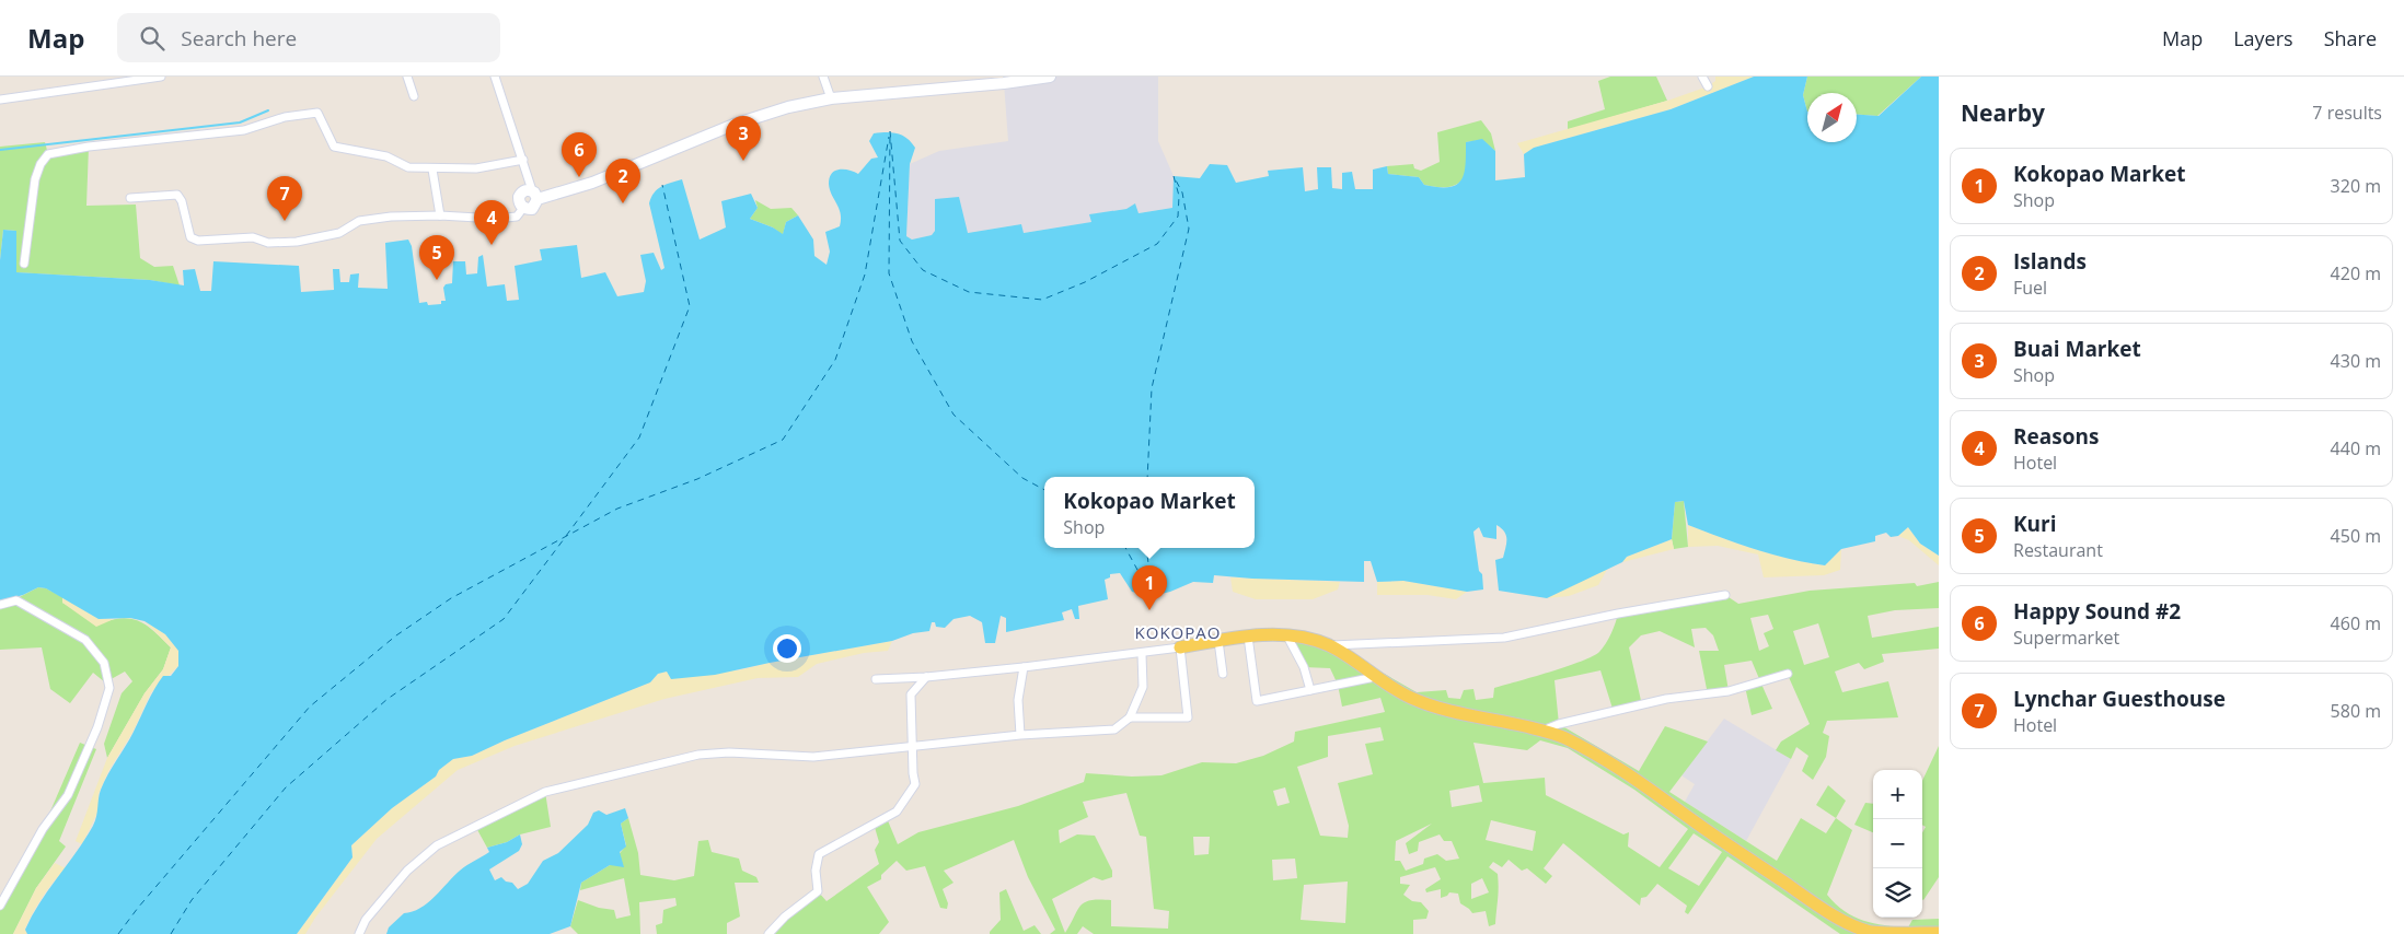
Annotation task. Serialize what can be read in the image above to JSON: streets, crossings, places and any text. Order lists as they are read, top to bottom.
{
  "districts": ["KOKOPAO"],
  "north": "top right",
  "page": {
    "header": "Map",
    "search": "Search here",
    "nav": ["Map", "Layers", "Share"],
    "heading": ["Nearby", "7 results"],
    "pins": [
      "3",
      "6",
      "2",
      "7",
      "4",
      "5",
      "1"
    ],
    "list": [
      {
        "mark": "1",
        "name": "Kokopao Market",
        "note": "Shop",
        "value": "320 m"
      },
      {
        "mark": "2",
        "name": "Islands",
        "note": "Fuel",
        "value": "420 m"
      },
      {
        "mark": "3",
        "name": "Buai Market",
        "note": "Shop",
        "value": "430 m"
      },
      {
        "mark": "4",
        "name": "Reasons",
        "note": "Hotel",
        "value": "440 m"
      },
      {
        "mark": "5",
        "name": "Kuri",
        "note": "Restaurant",
        "value": "450 m"
      },
      {
        "mark": "6",
        "name": "Happy Sound #2",
        "note": "Supermarket",
        "value": "460 m"
      },
      {
        "mark": "7",
        "name": "Lynchar Guesthouse",
        "note": "Hotel",
        "value": "580 m"
      }
    ],
    "popup": ["Kokopao Market", "Shop"],
    "map_buttons": ["+", "−"]
  }
}
